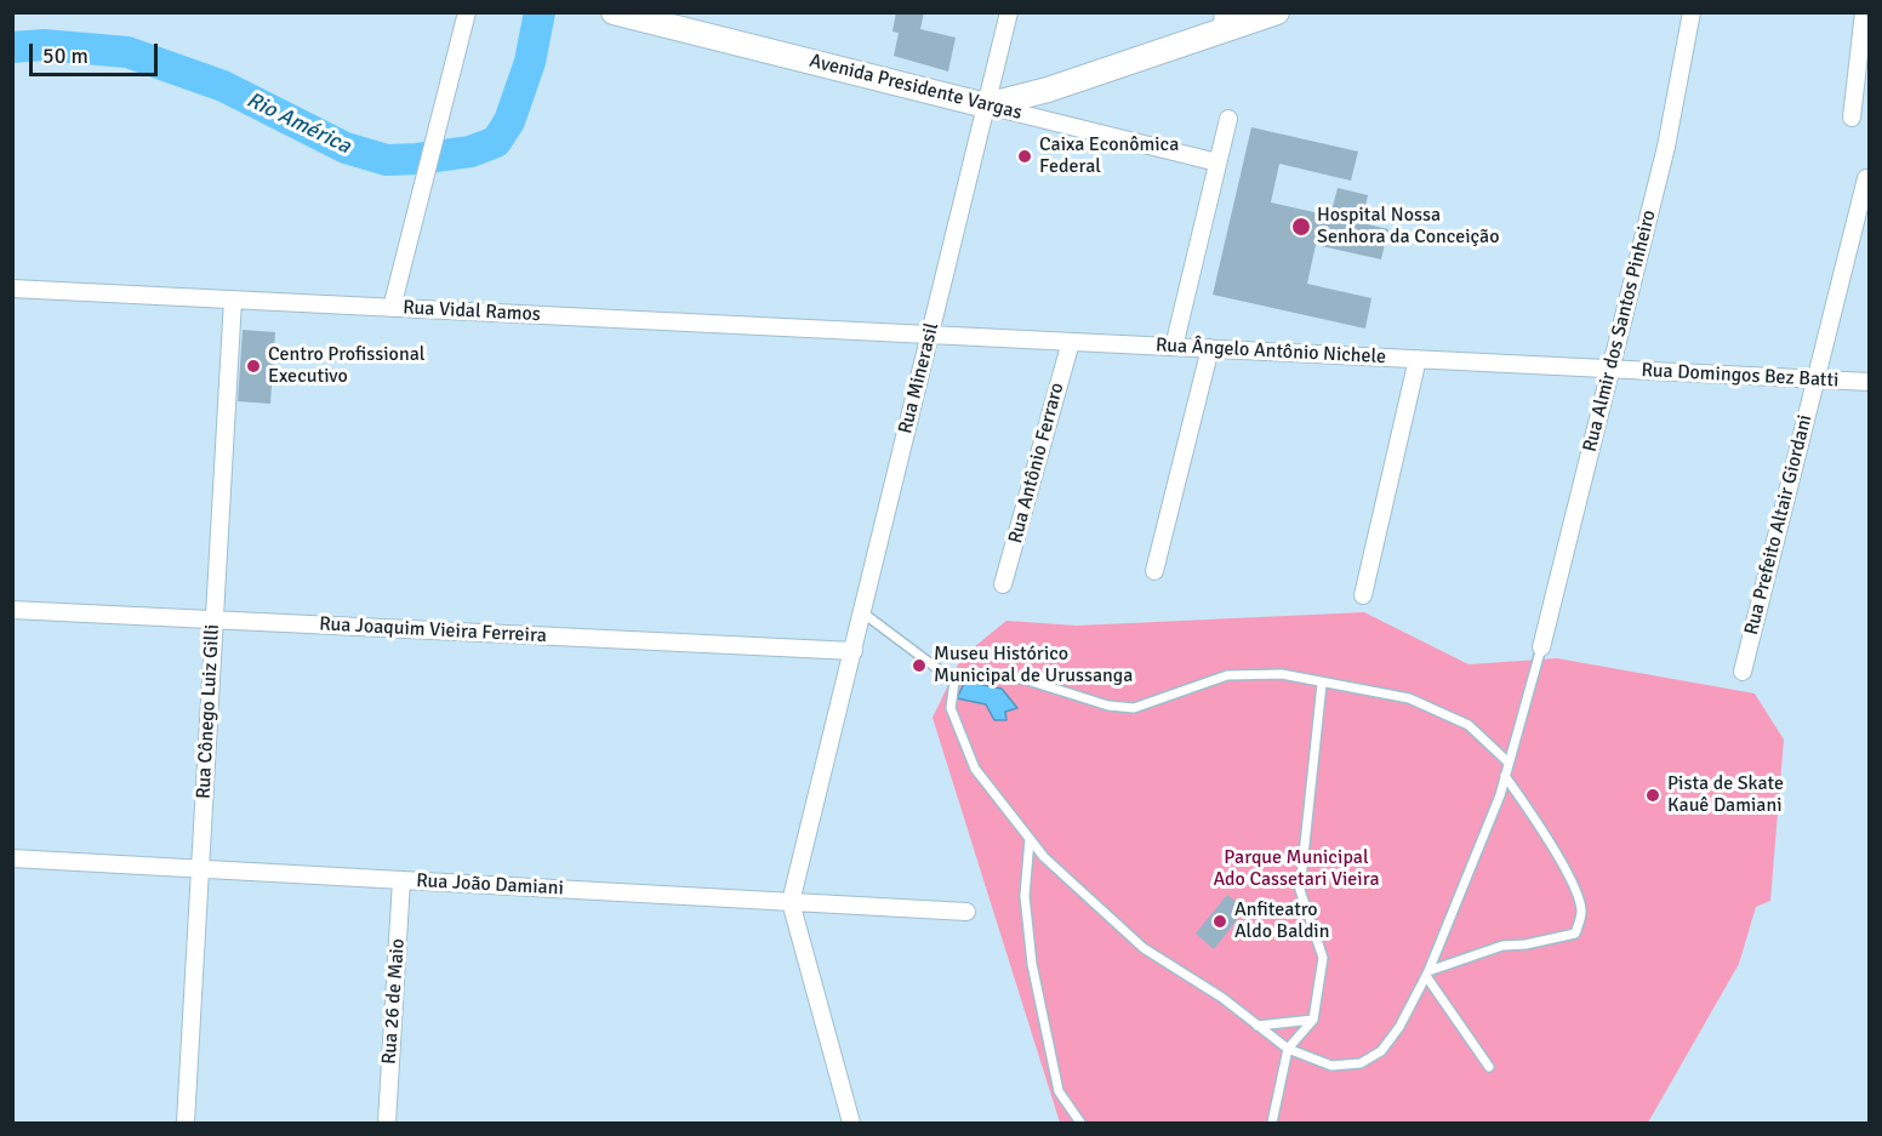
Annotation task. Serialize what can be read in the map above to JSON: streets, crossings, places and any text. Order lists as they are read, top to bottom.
{
  "streets": {
    "street": [
      "Avenida Presidente Vargas",
      "Rua Vidal Ramos",
      "Rua Almir dos Santos Pinheiro",
      "Rua Ângelo Antônio Nichele",
      "Rua Domingos Bez Batti",
      "Rua Minerasil",
      "Rua Antônio Ferraro",
      "Rua Prefeito Altair Giordani",
      "Rua Joaquim Vieira Ferreira",
      "Rua Cônego Luiz Gilli",
      "Rua João Damiani",
      "Rua 26 de Maio"
    ]
  },
  "crossings": [
    ["Avenida Presidente Vargas", "Rua Minerasil"],
    ["Rua Vidal Ramos", "Rua Ângelo Antônio Nichele"],
    ["Rua Vidal Ramos", "Rua Minerasil"],
    ["Rua Vidal Ramos", "Rua Cônego Luiz Gilli"],
    ["Rua Almir dos Santos Pinheiro", "Rua Ângelo Antônio Nichele"],
    ["Rua Almir dos Santos Pinheiro", "Rua Domingos Bez Batti"],
    ["Rua Ângelo Antônio Nichele", "Rua Domingos Bez Batti"],
    ["Rua Ângelo Antônio Nichele", "Rua Minerasil"],
    ["Rua Ângelo Antônio Nichele", "Rua Antônio Ferraro"],
    ["Rua Domingos Bez Batti", "Rua Prefeito Altair Giordani"],
    ["Rua Minerasil", "Rua Joaquim Vieira Ferreira"],
    ["Rua Minerasil", "Rua João Damiani"],
    ["Rua Joaquim Vieira Ferreira", "Rua Cônego Luiz Gilli"],
    ["Rua Cônego Luiz Gilli", "Rua João Damiani"],
    ["Rua João Damiani", "Rua 26 de Maio"]
  ],
  "water": ["Rio América"],
  "parks": ["Parque Municipal Ado Cassetari Vieira"],
  "places": [
    "Caixa Econômica Federal",
    "Hospital Nossa Senhora da Conceição",
    "Centro Profissional Executivo",
    "Museu Histórico Municipal de Urussanga",
    "Pista de Skate Kauê Damiani",
    "Anfiteatro Aldo Baldin"
  ],
  "scale_bar": "50 m"
}
